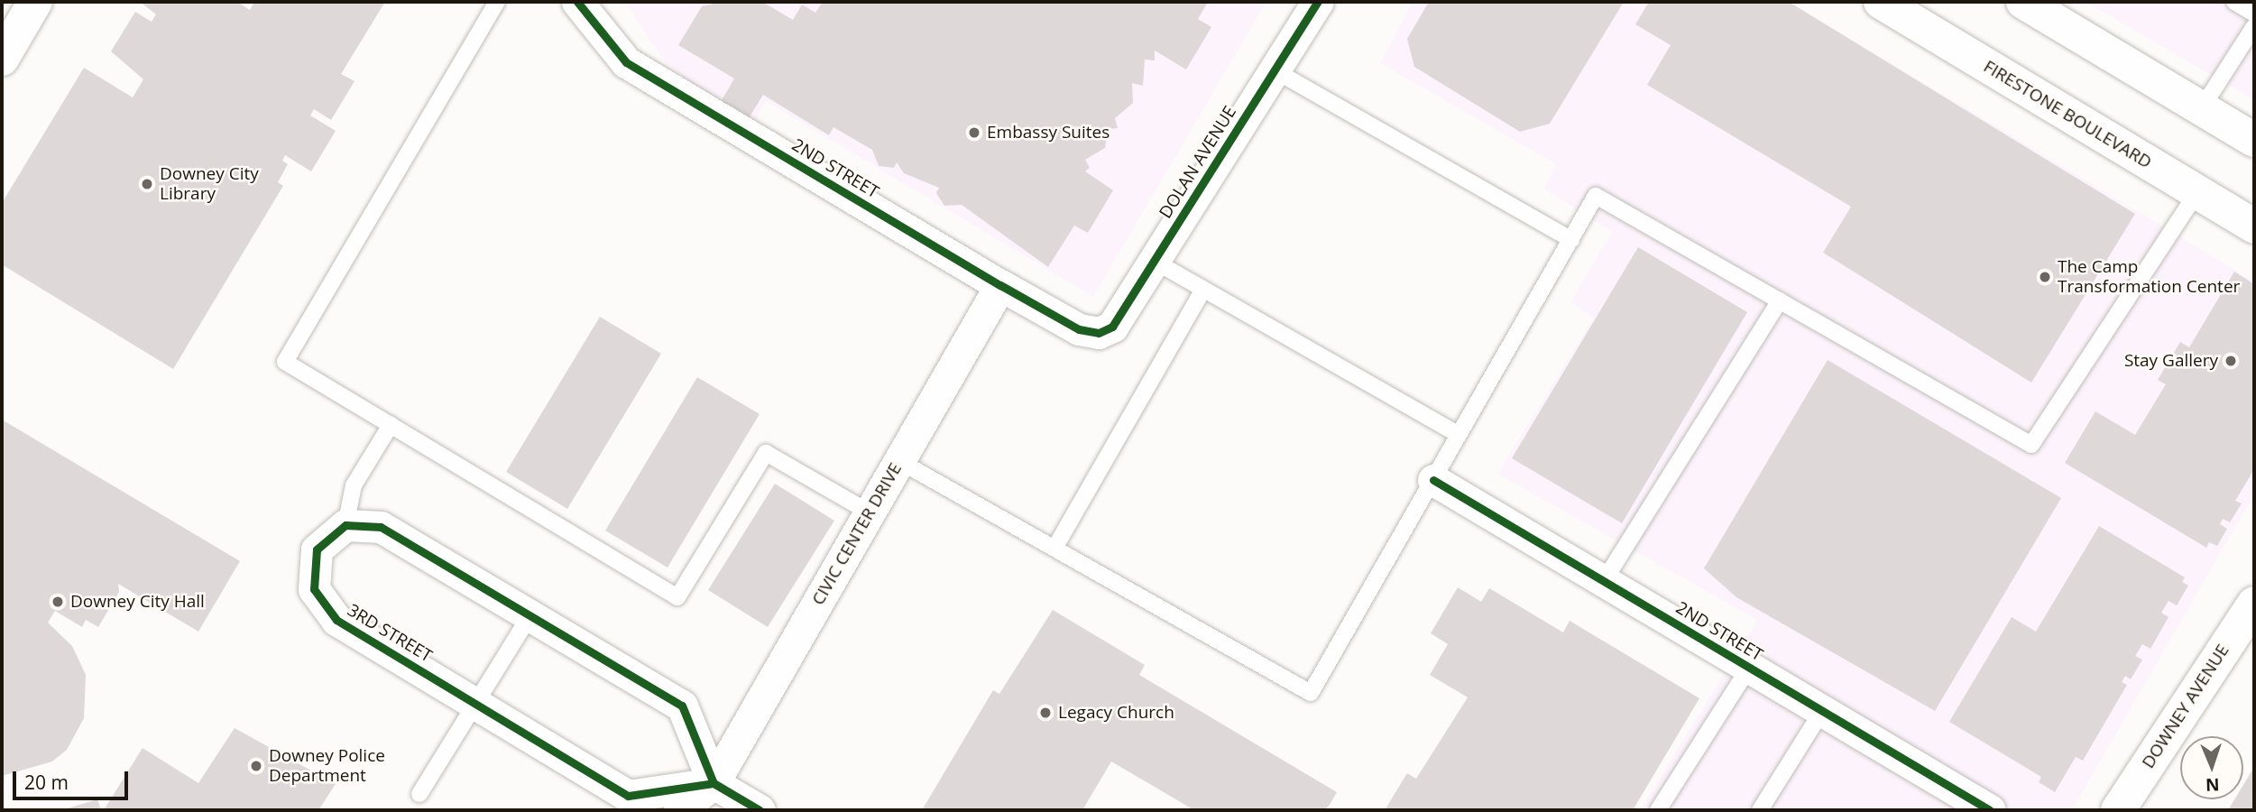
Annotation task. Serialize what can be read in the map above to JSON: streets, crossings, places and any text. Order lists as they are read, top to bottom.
{
  "streets": {
    "main road": ["FIRESTONE BOULEVARD", "DOWNEY AVENUE"],
    "street": [
      "DOLAN AVENUE",
      "2ND STREET",
      "CIVIC CENTER DRIVE",
      "3RD STREET"
    ]
  },
  "crossings": [
    ["DOLAN AVENUE", "2ND STREET"],
    ["2ND STREET", "CIVIC CENTER DRIVE"],
    ["CIVIC CENTER DRIVE", "3RD STREET"]
  ],
  "places": [
    "Embassy Suites",
    "Downey City Library",
    "The Camp Transformation Center",
    "Stay Gallery",
    "Downey City Hall",
    "Legacy Church",
    "Downey Police Department"
  ],
  "scale_bar": "20 m",
  "north": "bottom"
}
